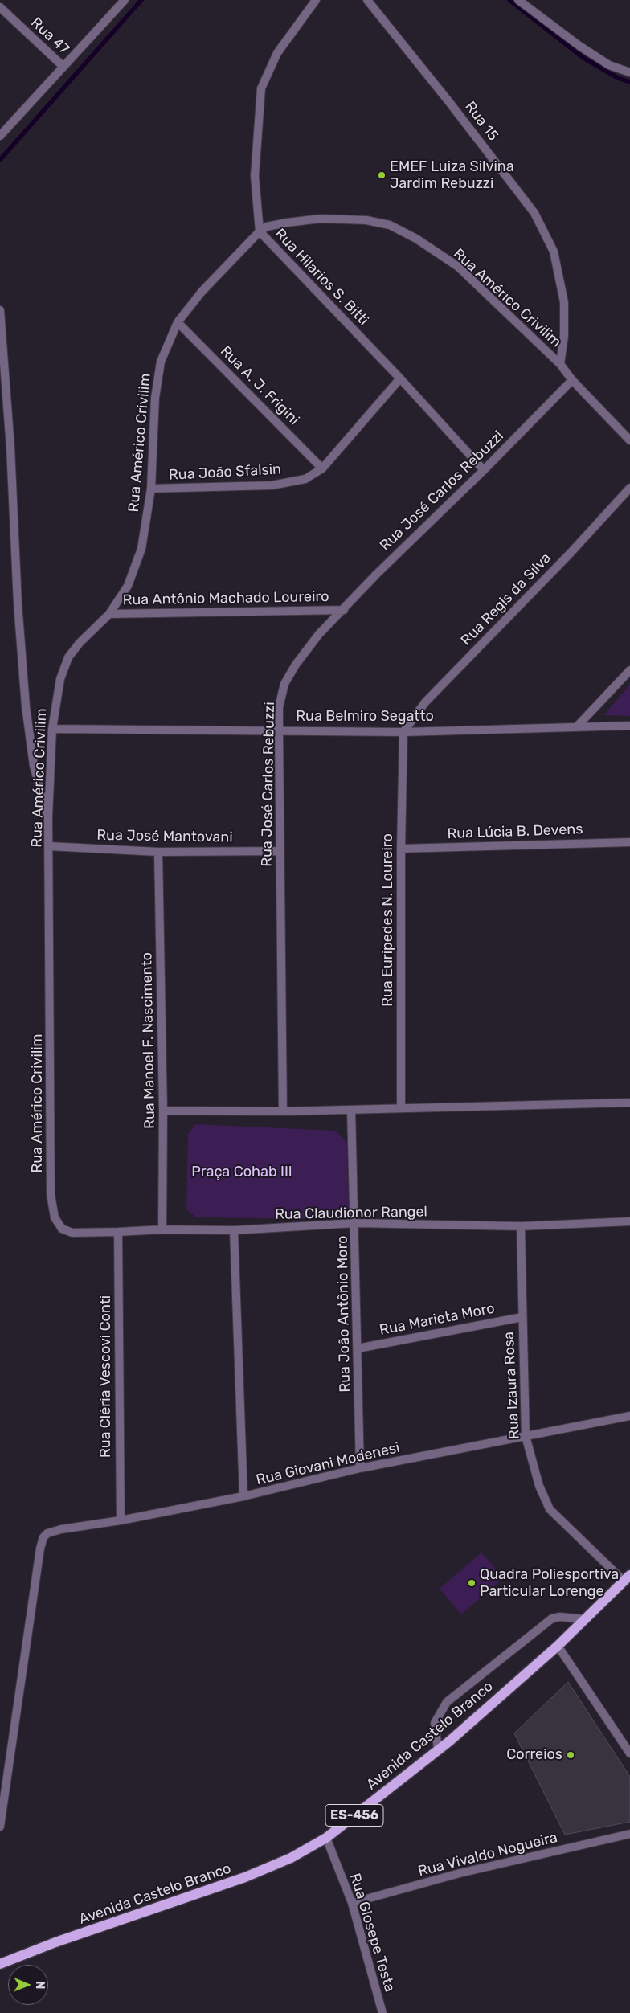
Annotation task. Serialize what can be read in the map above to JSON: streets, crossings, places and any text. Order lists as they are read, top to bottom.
{
  "streets": {
    "main road": ["Avenida Castelo Branco", "ES-456"],
    "street": [
      "Rua 47",
      "Rua 15",
      "Rua Hilarios S. Bitti",
      "Rua Américo Crivilim",
      "Rua A. J. Frigini",
      "Rua João Sfalsin",
      "Rua José Carlos Rebuzzi",
      "Rua Antônio Machado Loureiro",
      "Rua Regis da Silva",
      "Rua Belmiro Segatto",
      "Rua Lúcia B. Devens",
      "Rua José Mantovani",
      "Rua Eurípedes N. Loureiro",
      "Rua Manoel F. Nascimento",
      "Rua Claudionor Rangel",
      "Rua João Antônio Moro",
      "Rua Marieta Moro",
      "Rua Cléria Vescovi Conti",
      "Rua Izaura Rosa",
      "Rua Giovani Modenesi",
      "Rua Vivaldo Nogueira",
      "Rua Giosepe Testa"
    ]
  },
  "crossings": [
    ["Rua 15", "Rua Américo Crivilim"],
    ["Rua Hilarios S. Bitti", "Rua Américo Crivilim"],
    ["Rua Hilarios S. Bitti", "Rua João Sfalsin"],
    ["Rua Hilarios S. Bitti", "Rua José Carlos Rebuzzi"],
    ["Rua Américo Crivilim", "Rua A. J. Frigini"],
    ["Rua Américo Crivilim", "Rua João Sfalsin"],
    ["Rua Américo Crivilim", "Rua José Carlos Rebuzzi"],
    ["Rua Américo Crivilim", "Rua Antônio Machado Loureiro"],
    ["Rua Américo Crivilim", "Rua Belmiro Segatto"],
    ["Rua Américo Crivilim", "Rua José Mantovani"],
    ["Rua Américo Crivilim", "Rua Claudionor Rangel"],
    ["Rua A. J. Frigini", "Rua João Sfalsin"],
    ["Rua José Carlos Rebuzzi", "Rua Antônio Machado Loureiro"],
    ["Rua José Carlos Rebuzzi", "Rua Belmiro Segatto"],
    ["Rua José Carlos Rebuzzi", "Rua José Mantovani"],
    ["Rua Regis da Silva", "Rua Belmiro Segatto"],
    ["Rua Regis da Silva", "Rua Eurípedes N. Loureiro"],
    ["Rua Belmiro Segatto", "Rua Eurípedes N. Loureiro"],
    ["Rua Lúcia B. Devens", "Rua Eurípedes N. Loureiro"],
    ["Rua José Mantovani", "Rua Manoel F. Nascimento"],
    ["Rua Manoel F. Nascimento", "Rua Claudionor Rangel"],
    ["Rua Claudionor Rangel", "Rua João Antônio Moro"],
    ["Rua Claudionor Rangel", "Rua Cléria Vescovi Conti"],
    ["Rua Claudionor Rangel", "Rua Izaura Rosa"],
    ["Rua João Antônio Moro", "Rua Marieta Moro"],
    ["Rua João Antônio Moro", "Rua Giovani Modenesi"],
    ["Rua Marieta Moro", "Rua Izaura Rosa"],
    ["Rua Cléria Vescovi Conti", "Rua Giovani Modenesi"],
    ["Rua Izaura Rosa", "Rua Giovani Modenesi"],
    ["Rua Izaura Rosa", "Avenida Castelo Branco"],
    ["Avenida Castelo Branco", "Rua Giosepe Testa"],
    ["Rua Vivaldo Nogueira", "Rua Giosepe Testa"]
  ],
  "parks": ["Praça Cohab III"],
  "places": ["EMEF Luiza Silvina Jardim Rebuzzi", "Quadra Poliesportiva Particular Lorenge", "Correios"],
  "north": "right"
}
